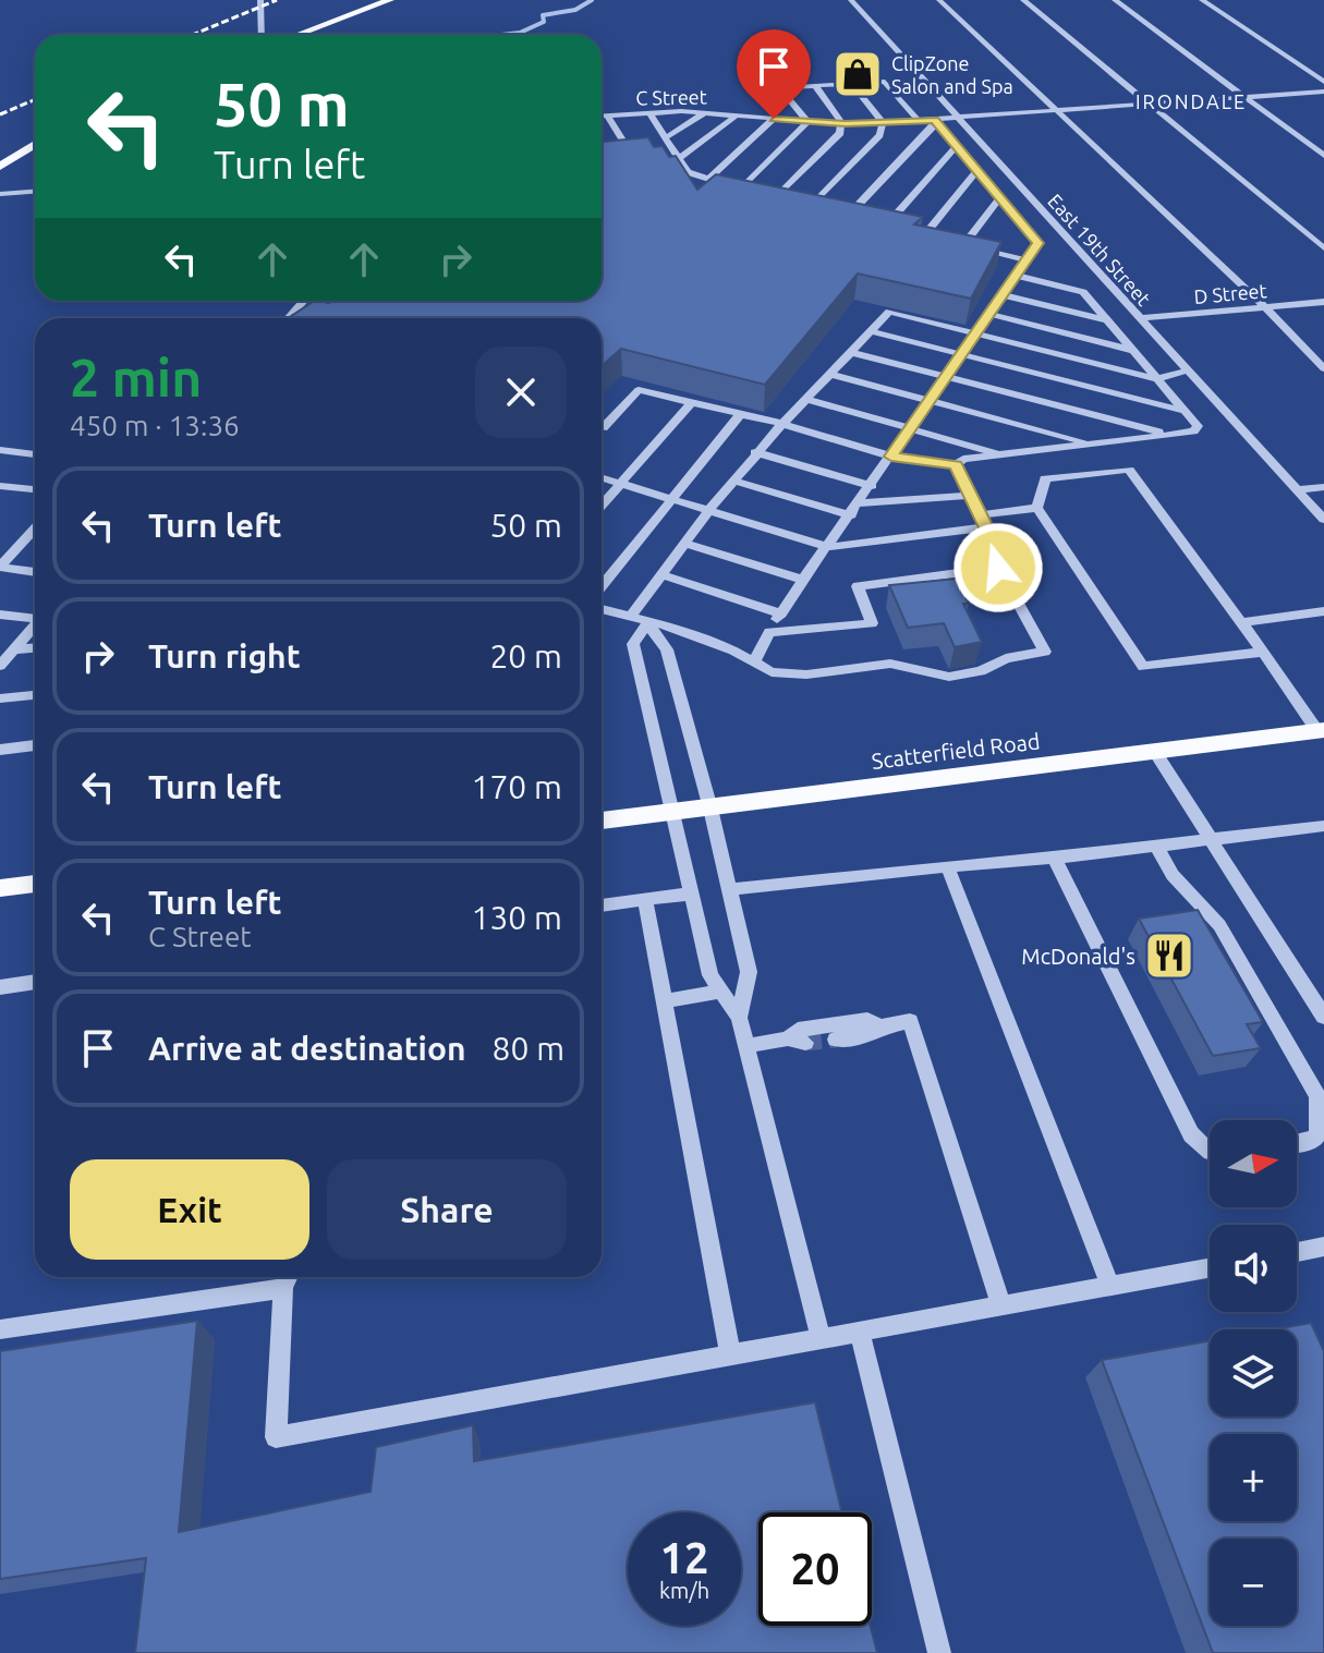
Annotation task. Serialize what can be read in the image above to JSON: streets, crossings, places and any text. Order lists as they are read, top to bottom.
{
  "streets": {
    "main road": ["Scatterfield Road"],
    "street": ["C Street", "East 19th Street", "D Street"]
  },
  "crossings": [
    ["C Street", "East 19th Street"],
    ["East 19th Street", "D Street"]
  ],
  "districts": ["IRONDALE"],
  "places": {
    "shop": ["ClipZone Salon and Spa"],
    "restaurant": ["McDonald's"]
  },
  "north": "right",
  "page": {
    "turn": ["50 m", "Turn left"],
    "heading": ["2 min", "450 m · 13:36"],
    "list": [
      {
        "name": "Turn left",
        "value": "50 m"
      },
      {
        "name": "Turn right",
        "value": "20 m"
      },
      {
        "name": "Turn left",
        "value": "170 m"
      },
      {
        "name": "Turn left",
        "note": "C Street",
        "value": "130 m"
      },
      {
        "name": "Arrive at destination",
        "value": "80 m"
      }
    ],
    "map_buttons": ["+", "−"],
    "buttons": ["Exit", "Share"],
    "speed": "12 km/h",
    "limit": "20"
  }
}
